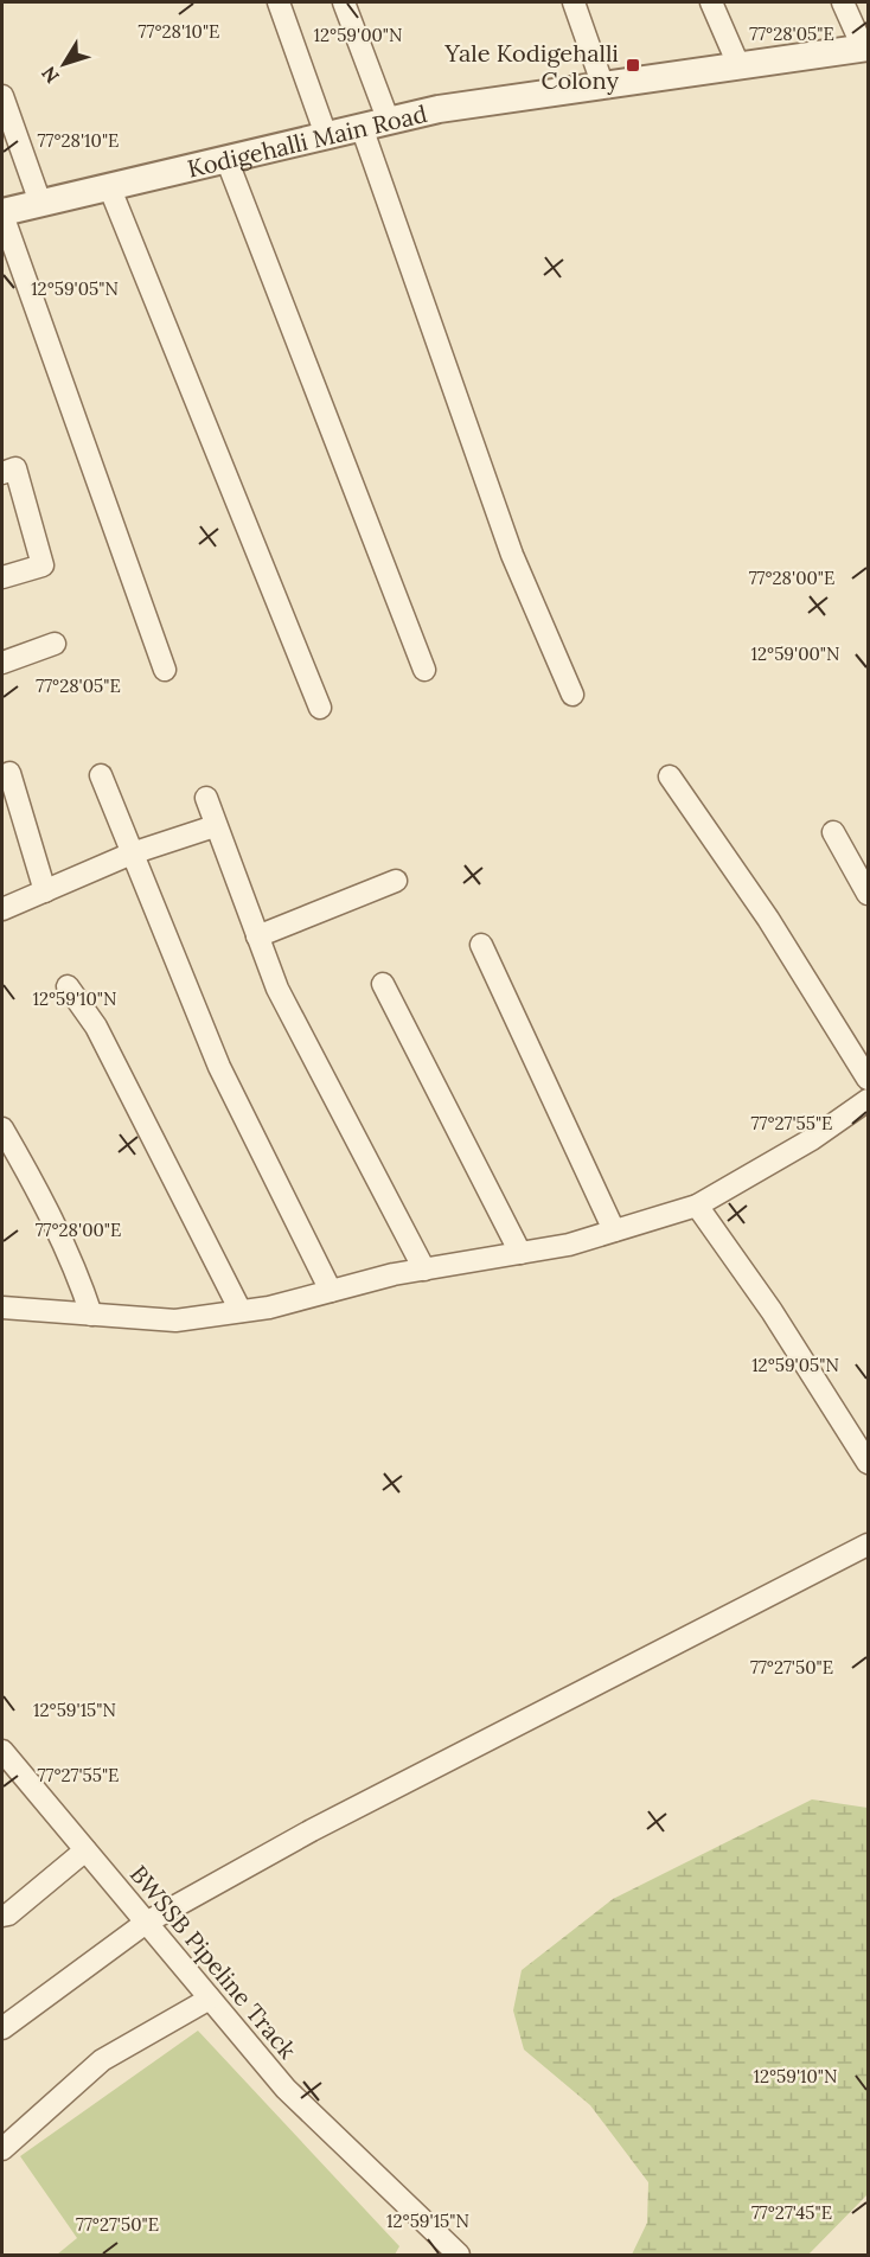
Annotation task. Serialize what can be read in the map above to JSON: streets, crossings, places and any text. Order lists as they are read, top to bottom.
{
  "streets": {
    "street": ["Kodigehalli Main Road", "BWSSB Pipeline Track"]
  },
  "places": {
    "transit": ["Yale Kodigehalli Colony"]
  },
  "north": "bottom left",
  "coordinates": [
    "77°28'10\"E",
    "77°28'05\"E",
    "12°59'00\"N",
    "12°59'05\"N",
    "77°28'00\"E",
    "12°59'10\"N",
    "77°27'55\"E",
    "77°27'50\"E",
    "12°59'15\"N",
    "77°27'45\"E"
  ]
}
